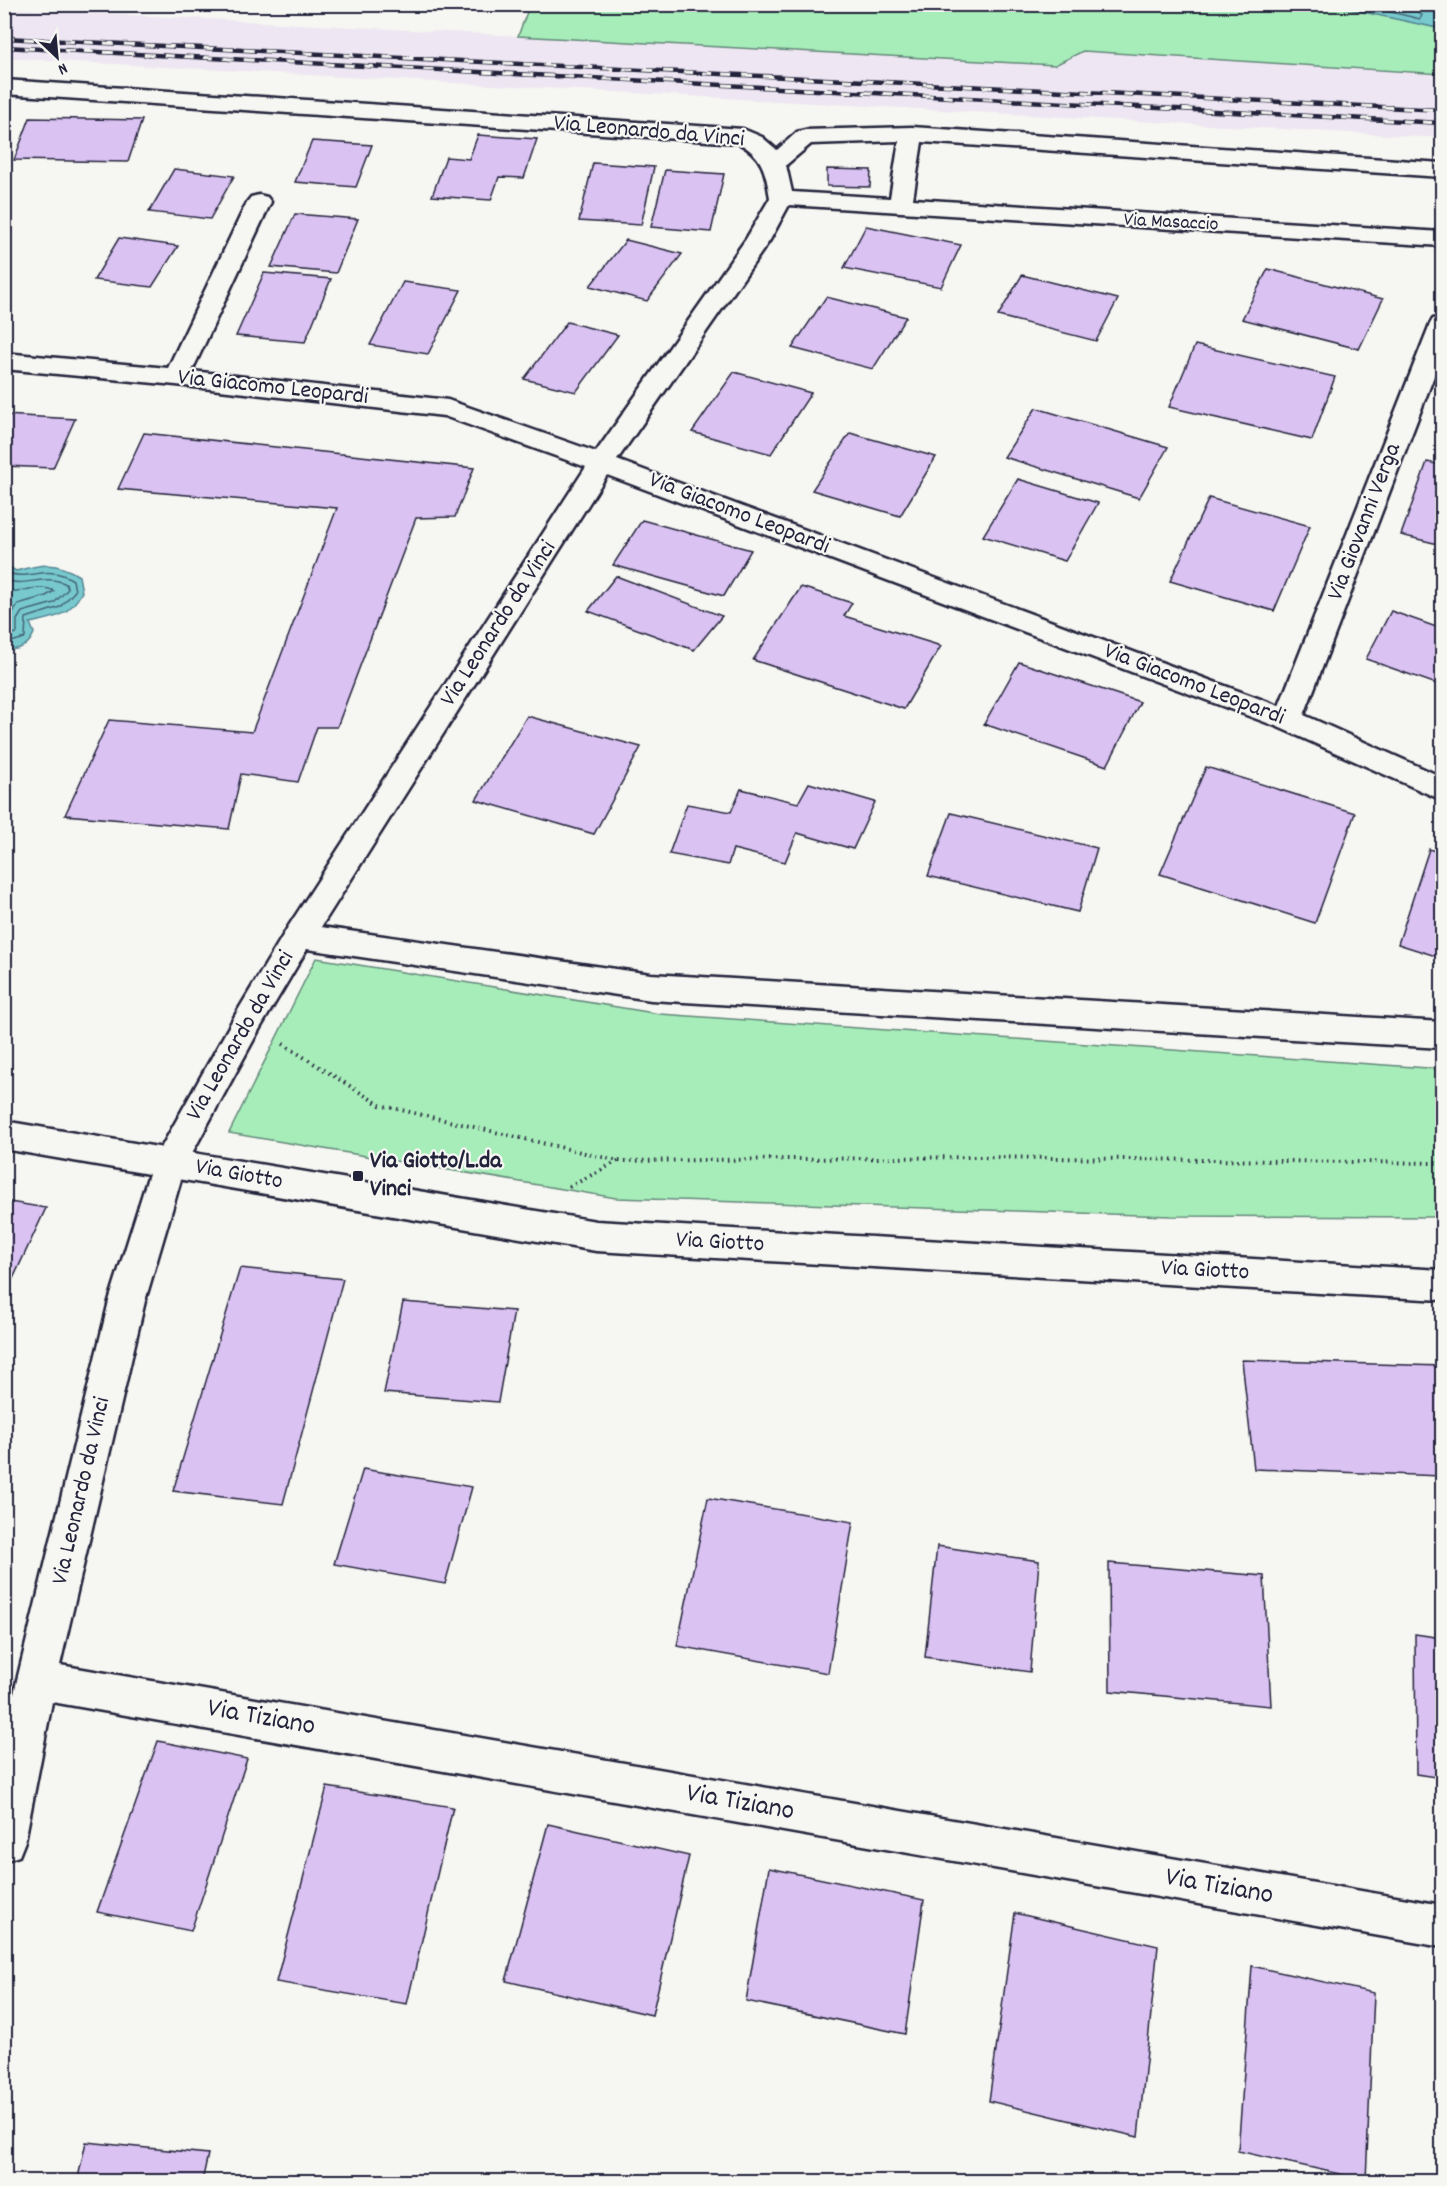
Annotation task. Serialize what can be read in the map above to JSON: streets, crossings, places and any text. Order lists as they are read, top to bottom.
{
  "streets": {
    "street": [
      "Via Leonardo da Vinci",
      "Via Masaccio",
      "Via Giacomo Leopardi",
      "Via Giovanni Verga",
      "Via Giotto",
      "Via Tiziano"
    ]
  },
  "crossings": [
    ["Via Leonardo da Vinci", "Via Masaccio"],
    ["Via Leonardo da Vinci", "Via Giacomo Leopardi"],
    ["Via Leonardo da Vinci", "Via Giotto"],
    ["Via Leonardo da Vinci", "Via Tiziano"],
    ["Via Giacomo Leopardi", "Via Giovanni Verga"]
  ],
  "places": {
    "transit": ["Via Giotto/L.da Vinci"]
  },
  "north": "bottom right"
}
